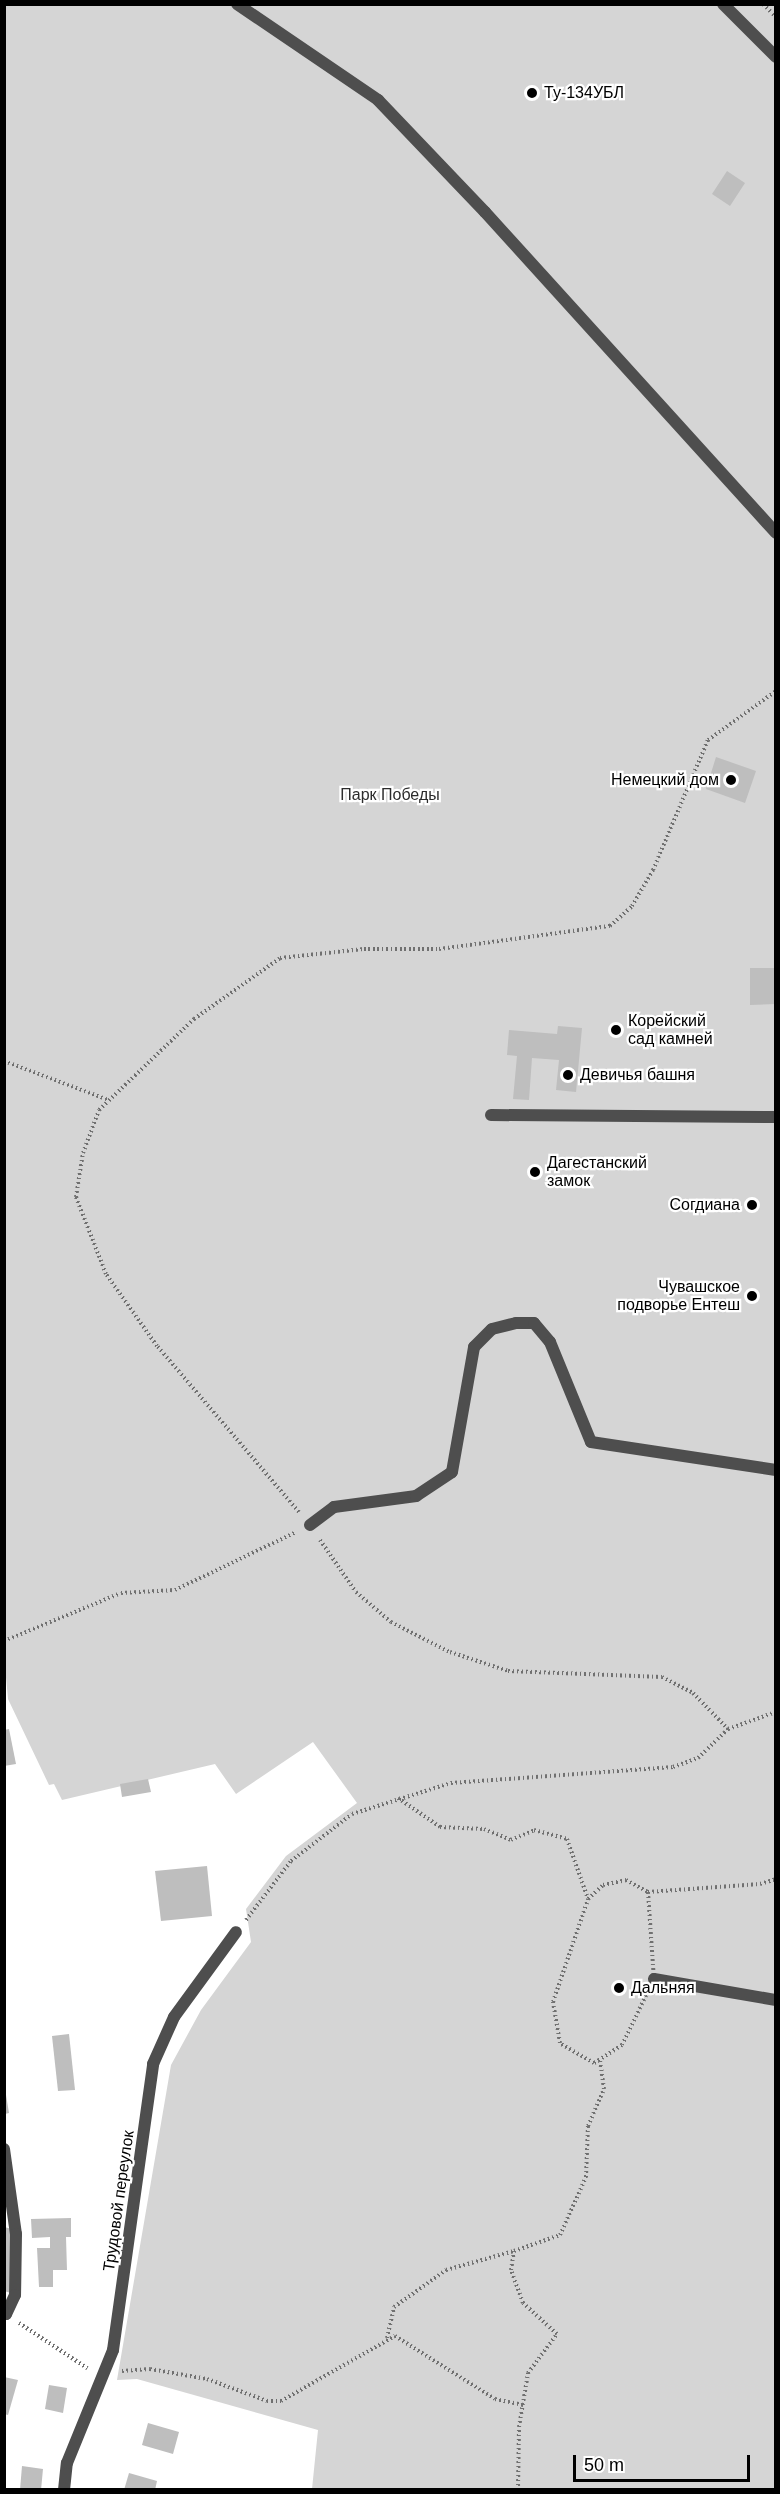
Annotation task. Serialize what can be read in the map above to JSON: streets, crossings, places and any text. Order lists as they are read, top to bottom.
{
  "streets": {
    "street": ["Трудовой переулок"]
  },
  "parks": ["Парк Победы"],
  "places": [
    "Ту-134УБЛ",
    "Немецкий дом",
    "Корейский сад камней",
    "Девичья башня",
    "Дагестанский замок",
    "Согдиана",
    "Чувашское подворье Ентеш",
    "Дальняя"
  ],
  "scale_bar": "50 m"
}
